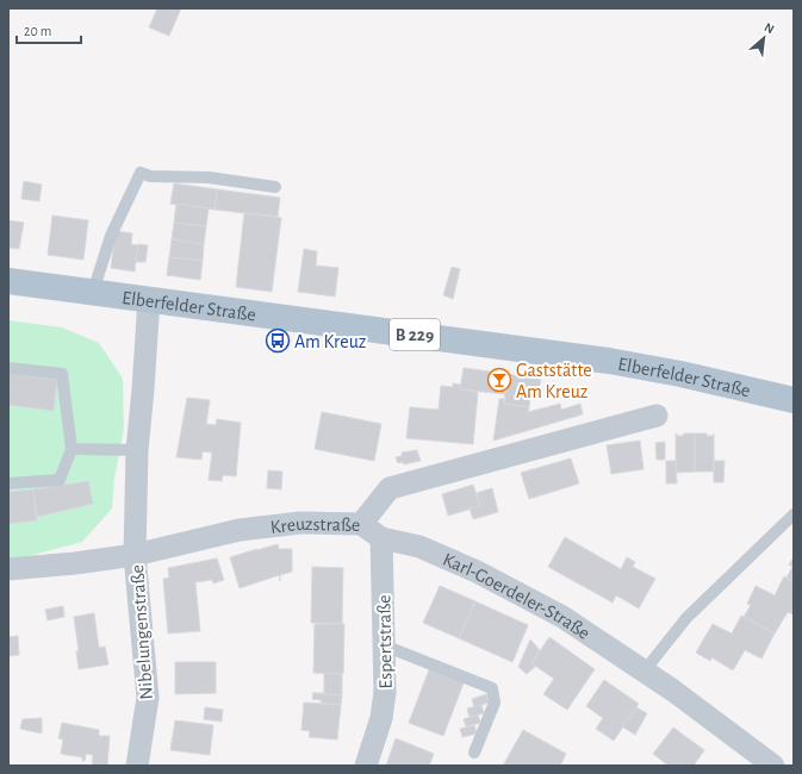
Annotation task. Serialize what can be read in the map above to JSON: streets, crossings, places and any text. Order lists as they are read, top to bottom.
{
  "streets": {
    "main road": ["Elberfelder Straße", "B 229"],
    "street": [
      "Kreuzstraße",
      "Karl-Goerdeler-Straße",
      "Nibelungenstraße",
      "Espertstraße"
    ]
  },
  "crossings": [
    ["Kreuzstraße", "Nibelungenstraße"],
    ["Karl-Goerdeler-Straße", "Espertstraße"]
  ],
  "places": {
    "bus stop": ["Am Kreuz"],
    "bar": ["Gaststätte Am Kreuz"]
  },
  "scale_bar": "20 m",
  "north": "top right"
}
